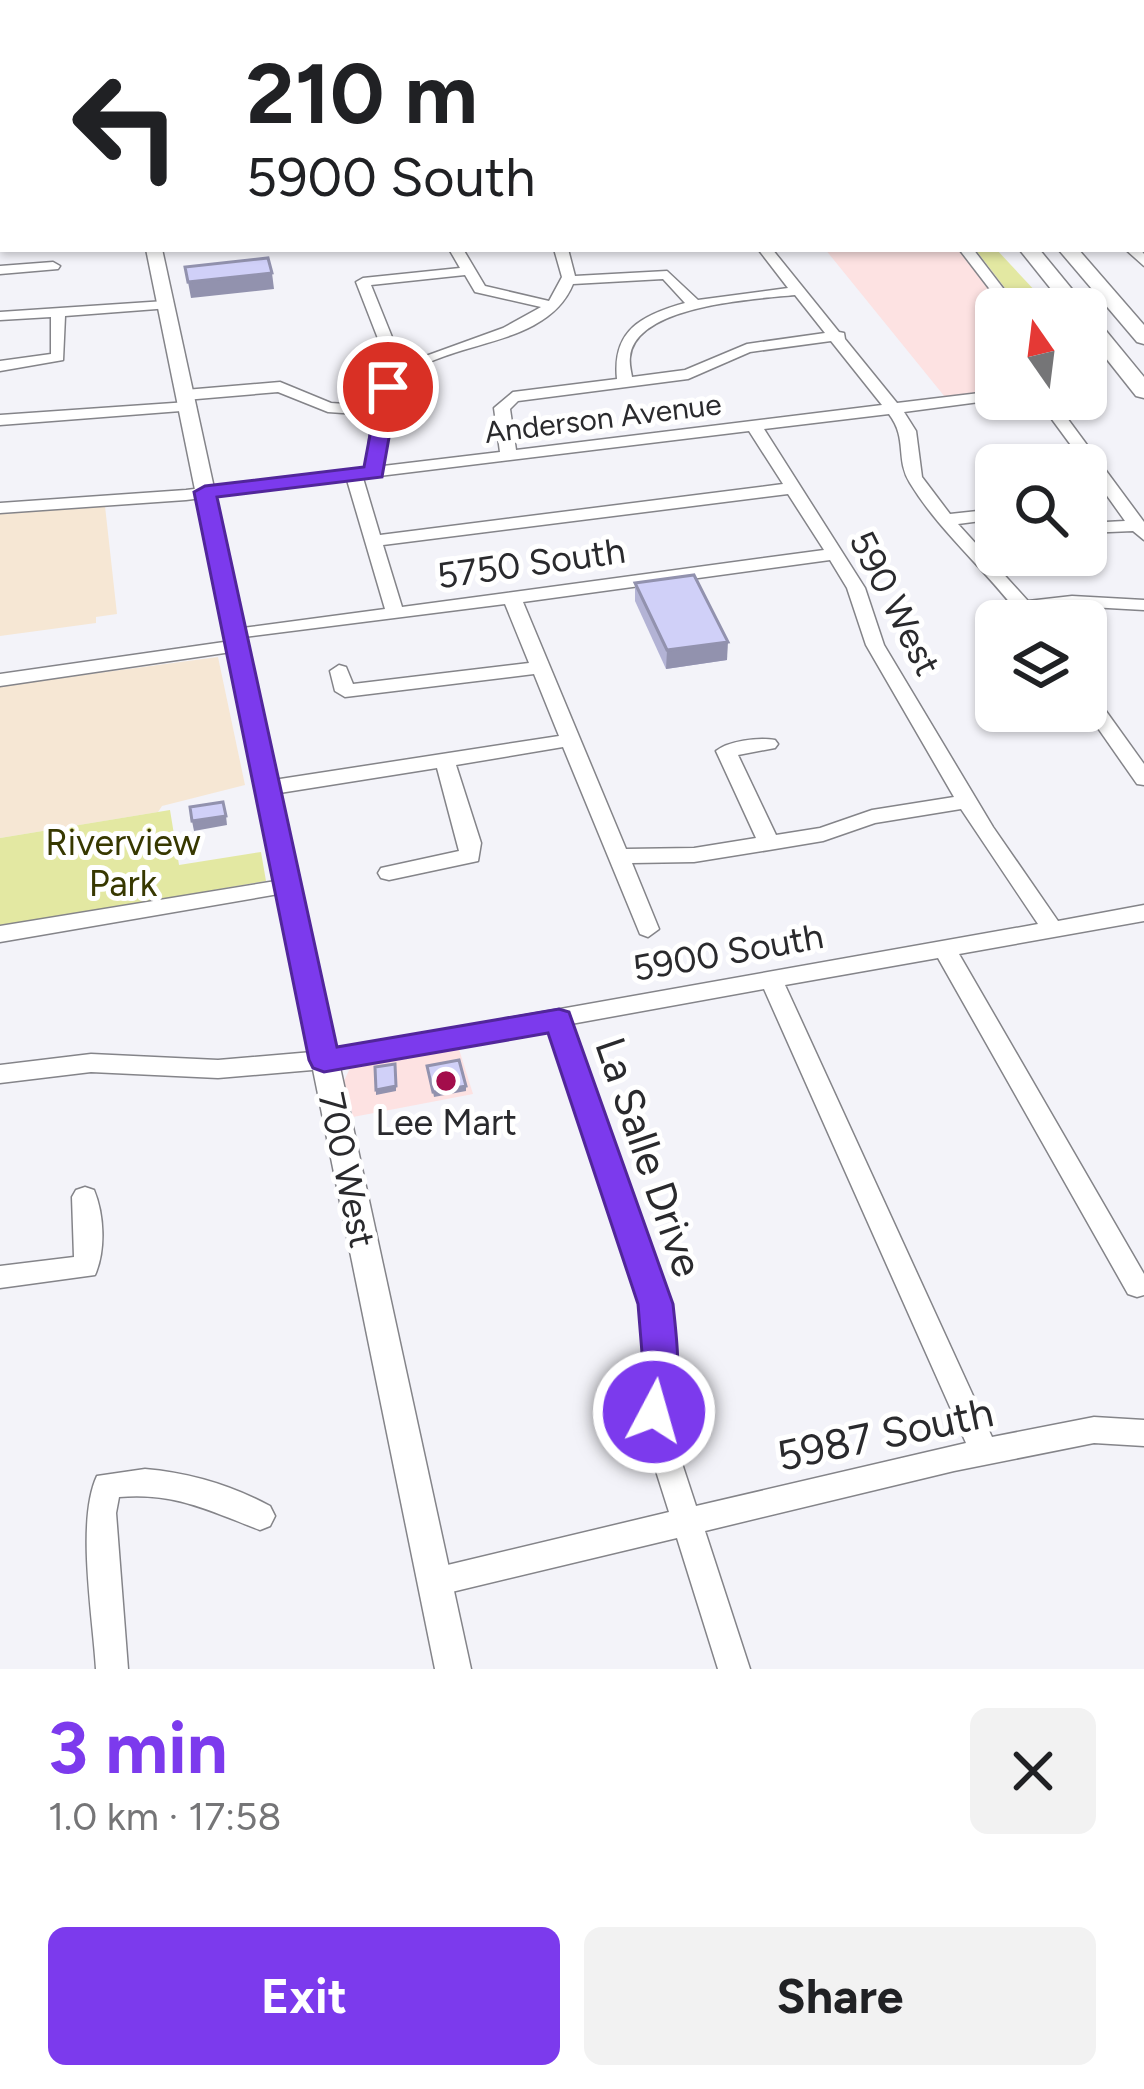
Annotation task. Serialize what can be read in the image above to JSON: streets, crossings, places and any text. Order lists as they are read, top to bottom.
{
  "streets": {
    "main road": ["700 West"],
    "street": [
      "Anderson Avenue",
      "5750 South",
      "590 West",
      "5900 South",
      "La Salle Drive",
      "5987 South"
    ]
  },
  "crossings": [
    ["Anderson Avenue", "590 West"],
    ["Anderson Avenue", "700 West"],
    ["5750 South", "590 West"],
    ["5750 South", "700 West"],
    ["590 West", "5900 South"],
    ["5900 South", "La Salle Drive"],
    ["5900 South", "700 West"],
    ["La Salle Drive", "5987 South"],
    ["700 West", "5987 South"]
  ],
  "parks": ["Riverview Park"],
  "places": ["Lee Mart"],
  "north": "top",
  "page": {
    "turn": ["210 m", "5900 South"],
    "heading": ["3 min", "1.0 km · 17:58"],
    "buttons": ["Exit", "Share"]
  }
}
